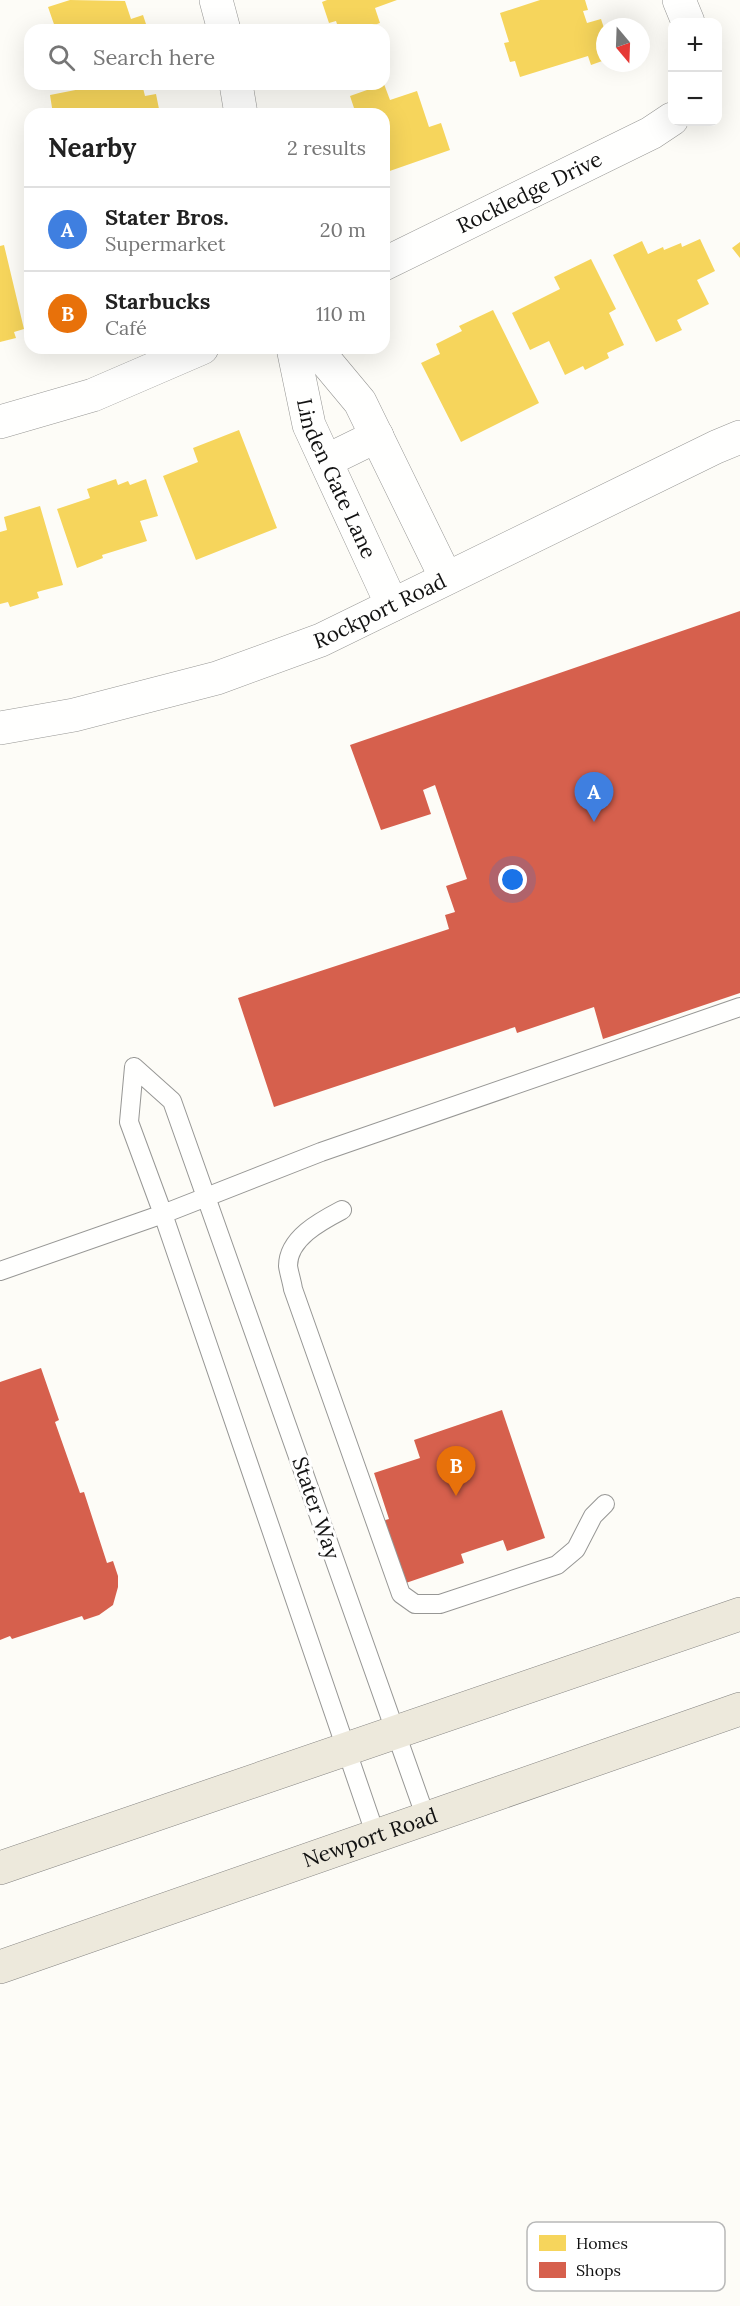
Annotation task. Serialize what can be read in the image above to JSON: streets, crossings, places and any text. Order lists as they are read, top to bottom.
{
  "streets": {
    "main road": ["Newport Road"],
    "street": ["Rockledge Drive", "Linden Gate Lane", "Rockport Road"],
    "lane": ["Stater Way"]
  },
  "crossings": [
    ["Linden Gate Lane", "Rockport Road"],
    ["Stater Way", "Newport Road"]
  ],
  "legend": ["Homes", "Shops"],
  "north": "bottom",
  "page": {
    "map_buttons": ["+", "−"],
    "search": "Search here",
    "heading": ["Nearby", "2 results"],
    "list": [
      {
        "mark": "A",
        "name": "Stater Bros.",
        "note": "Supermarket",
        "value": "20 m"
      },
      {
        "mark": "B",
        "name": "Starbucks",
        "note": "Café",
        "value": "110 m"
      }
    ],
    "pins": ["A", "B"]
  }
}
